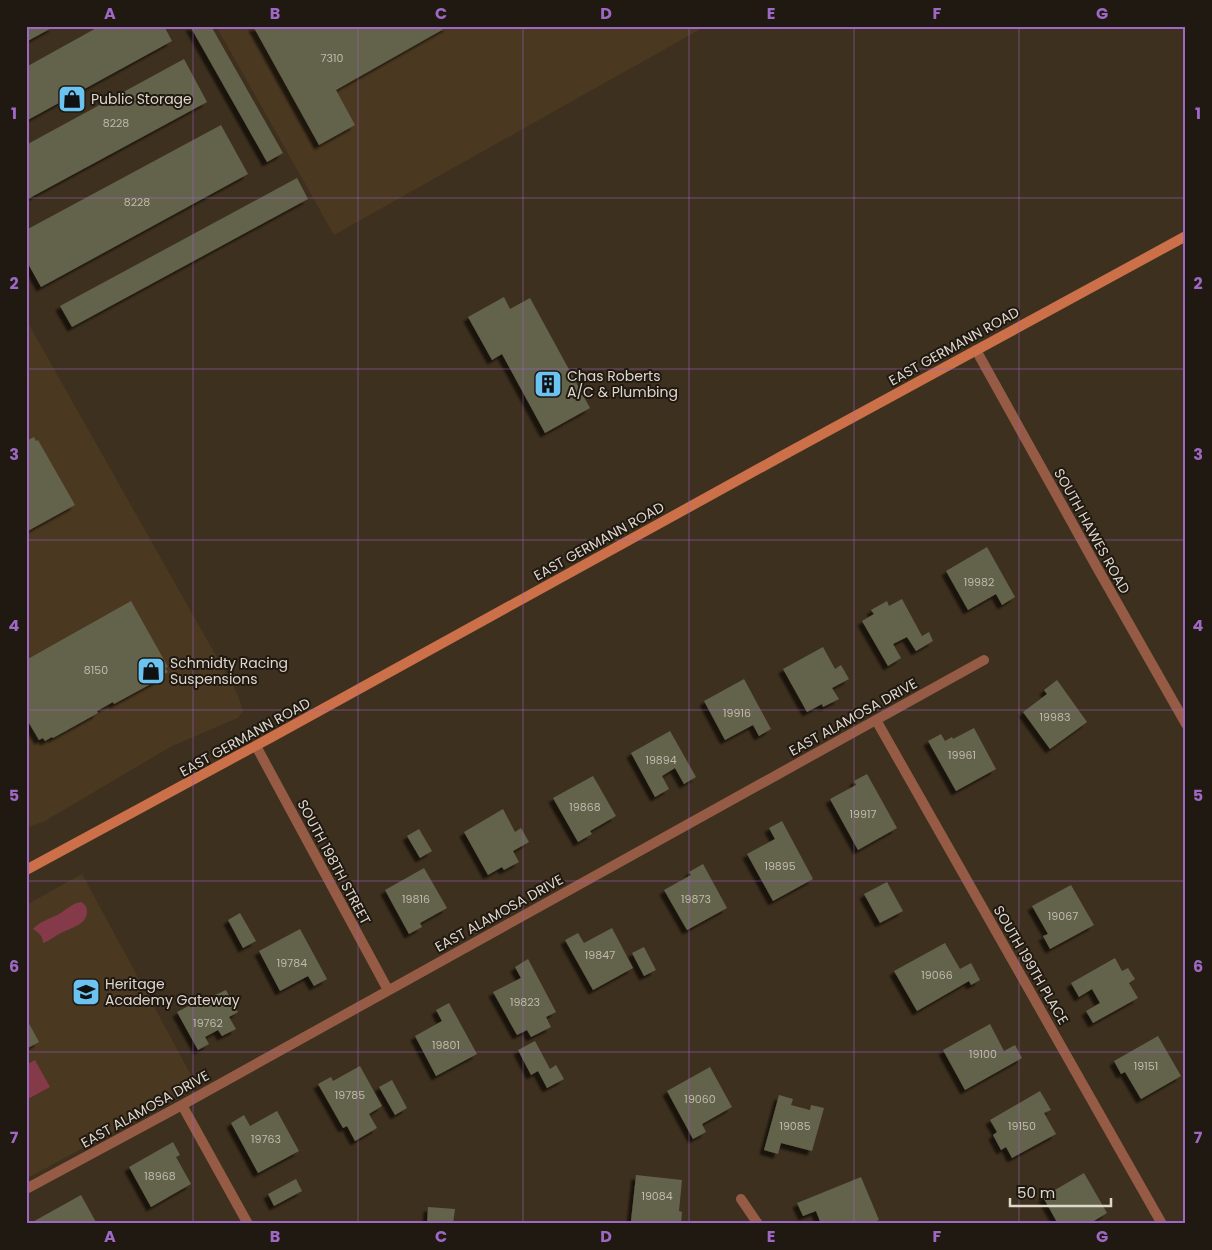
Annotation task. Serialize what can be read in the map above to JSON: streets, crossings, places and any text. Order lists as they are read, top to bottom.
{
  "streets": {
    "street": [
      "EAST GERMANN ROAD",
      "SOUTH HAWES ROAD",
      "EAST ALAMOSA DRIVE",
      "SOUTH 198TH STREET",
      "SOUTH 199TH PLACE"
    ]
  },
  "crossings": [
    ["EAST GERMANN ROAD", "SOUTH HAWES ROAD"],
    ["EAST GERMANN ROAD", "SOUTH 198TH STREET"],
    ["EAST ALAMOSA DRIVE", "SOUTH 198TH STREET"],
    ["EAST ALAMOSA DRIVE", "SOUTH 199TH PLACE"]
  ],
  "places": {
    "shop": ["Public Storage", "Schmidty Racing Suspensions"],
    "building": ["Chas Roberts A/C & Plumbing"],
    "school or university": ["Heritage Academy Gateway"]
  },
  "house_numbers": [
    "7310",
    "8228",
    "8228",
    "19982",
    "8150",
    "19916",
    "19983",
    "19961",
    "19894",
    "19868",
    "19917",
    "19895",
    "19816",
    "19873",
    "19067",
    "19847",
    "19784",
    "19066",
    "19823",
    "19762",
    "19801",
    "19100",
    "19151",
    "19785",
    "19060",
    "19085",
    "19150",
    "19763",
    "18968",
    "19084"
  ],
  "scale_bar": "50 m",
  "grid": {
    "columns": [
      "A",
      "B",
      "C",
      "D",
      "E",
      "F",
      "G"
    ],
    "rows": [
      "1",
      "2",
      "3",
      "4",
      "5",
      "6",
      "7"
    ]
  }
}
